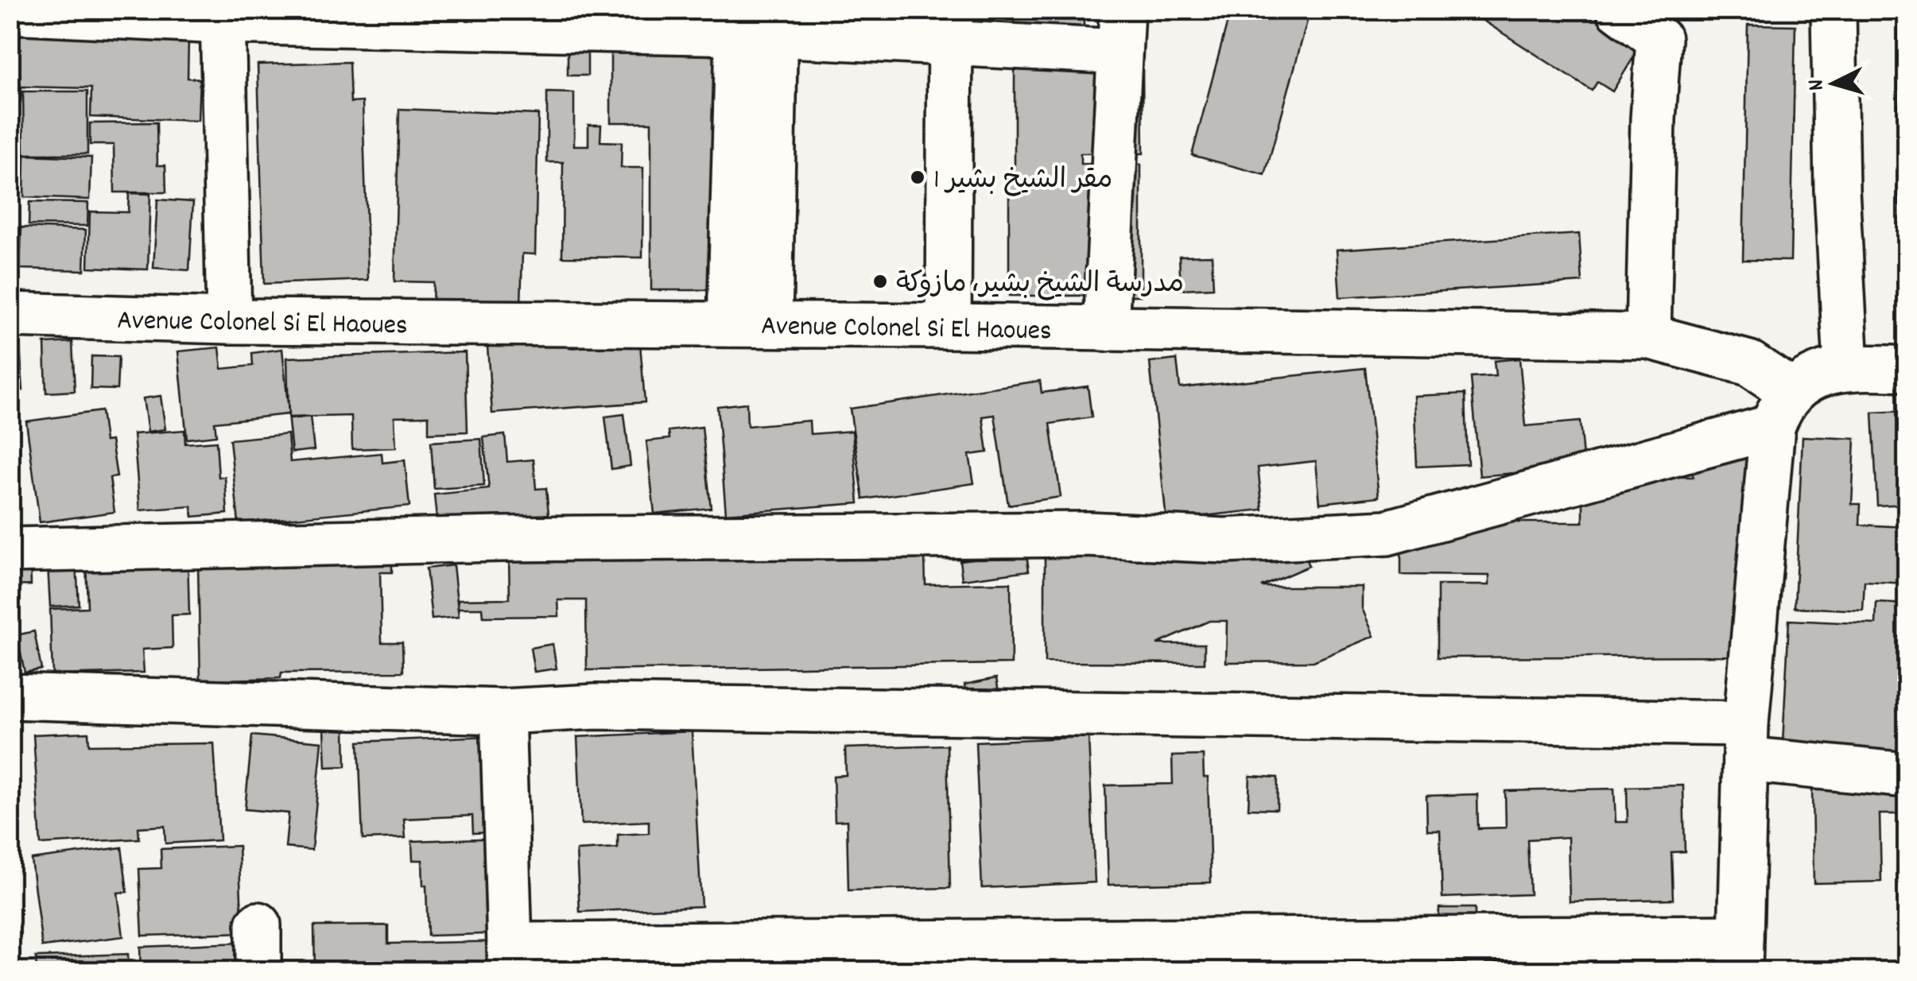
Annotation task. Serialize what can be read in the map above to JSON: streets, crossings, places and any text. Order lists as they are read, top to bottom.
{
  "streets": {
    "street": ["Avenue Colonel Si El Haoues"]
  },
  "places": ["مقر الشيخ بشير 1", "مدرسة الشيخ بشير، مازوكة"],
  "north": "left"
}
